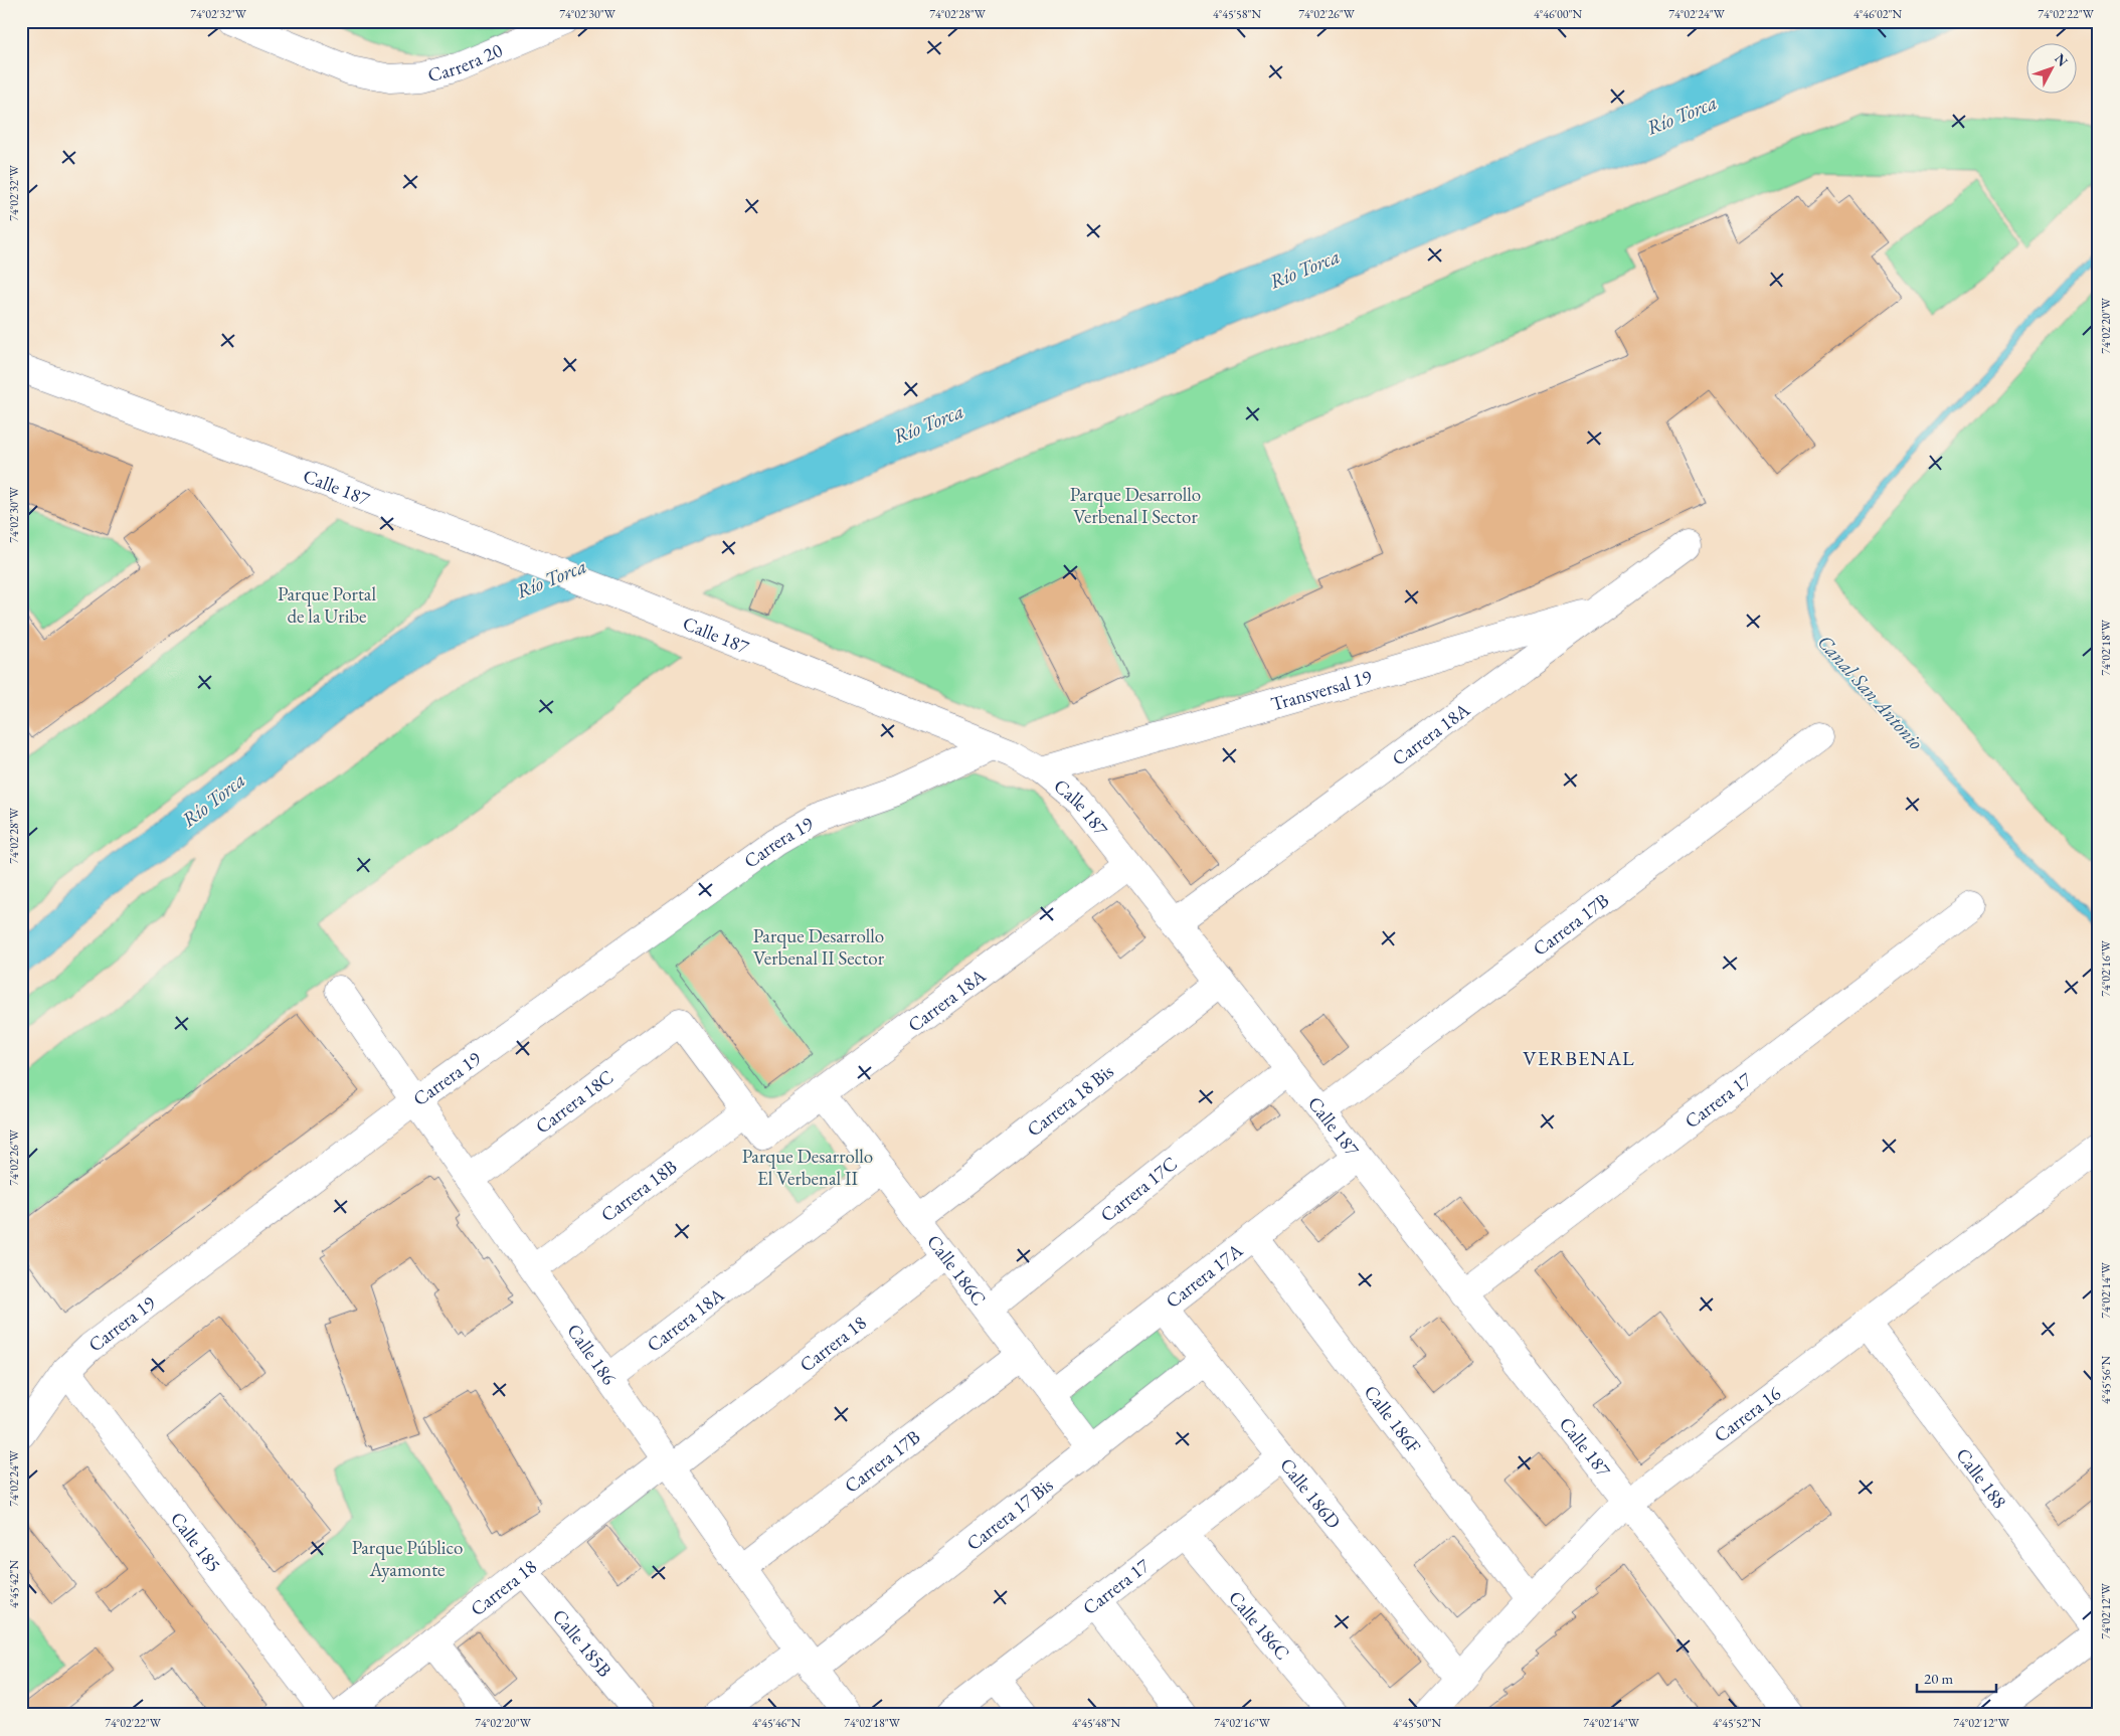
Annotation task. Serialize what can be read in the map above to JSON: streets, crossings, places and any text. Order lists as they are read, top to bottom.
{
  "streets": {
    "street": [
      "Carrera 20",
      "Calle 187",
      "Transversal 19",
      "Carrera 18A",
      "Carrera 19",
      "Carrera 17B",
      "Carrera 17",
      "Carrera 18C",
      "Carrera 18 Bis",
      "Carrera 17C",
      "Carrera 18B",
      "Calle 186C",
      "Carrera 17A",
      "Carrera 18",
      "Calle 186",
      "Carrera 16",
      "Calle 186F",
      "Calle 188",
      "Calle 186D",
      "Carrera 17 Bis",
      "Calle 185",
      "Calle 185B"
    ]
  },
  "crossings": [
    ["Calle 187", "Transversal 19"],
    ["Calle 187", "Carrera 18A"],
    ["Calle 187", "Carrera 19"],
    ["Calle 187", "Carrera 17B"],
    ["Calle 187", "Carrera 17"],
    ["Calle 187", "Carrera 18 Bis"],
    ["Calle 187", "Carrera 17C"],
    ["Calle 187", "Carrera 17A"],
    ["Calle 187", "Carrera 16"],
    ["Transversal 19", "Carrera 18A"],
    ["Carrera 18A", "Carrera 18C"],
    ["Carrera 18A", "Carrera 18B"],
    ["Carrera 18A", "Calle 186C"],
    ["Carrera 18A", "Calle 186"],
    ["Carrera 19", "Calle 186"],
    ["Carrera 19", "Calle 185"],
    ["Carrera 17B", "Calle 186C"],
    ["Carrera 17B", "Calle 186"],
    ["Carrera 17", "Calle 186C"],
    ["Carrera 17", "Calle 186D"],
    ["Carrera 18C", "Carrera 18B"],
    ["Carrera 18C", "Calle 186"],
    ["Carrera 18 Bis", "Calle 186C"],
    ["Carrera 17C", "Calle 186C"],
    ["Carrera 18B", "Calle 186"],
    ["Calle 186C", "Carrera 17A"],
    ["Calle 186C", "Carrera 18"],
    ["Calle 186C", "Carrera 17 Bis"],
    ["Carrera 17A", "Calle 186F"],
    ["Carrera 17A", "Calle 186D"],
    ["Carrera 18", "Calle 186"],
    ["Carrera 18", "Calle 185B"],
    ["Calle 186", "Carrera 17 Bis"],
    ["Carrera 16", "Calle 186F"],
    ["Carrera 16", "Calle 188"],
    ["Carrera 16", "Calle 186D"],
    ["Calle 186D", "Carrera 17 Bis"]
  ],
  "districts": ["VERBENAL"],
  "water": ["Río Torca", "Canal San Antonio"],
  "parks": [
    "Parque Desarrollo Verbenal I Sector",
    "Parque Portal de la Uribe",
    "Parque Desarrollo Verbenal II Sector",
    "Parque Desarrollo El Verbenal II",
    "Parque Público Ayamonte"
  ],
  "scale_bar": "20 m",
  "north": "top right",
  "coordinates": [
    "74°02'32\"W",
    "74°02'30\"W",
    "74°02'28\"W",
    "4°45'58\"N",
    "74°02'26\"W",
    "4°46'00\"N",
    "74°02'24\"W",
    "4°46'02\"N",
    "74°02'22\"W",
    "74°02'20\"W",
    "74°02'18\"W",
    "74°02'16\"W",
    "74°02'14\"W",
    "4°45'56\"N",
    "4°45'42\"N",
    "74°02'12\"W",
    "4°45'46\"N",
    "4°45'48\"N",
    "4°45'50\"N",
    "4°45'52\"N"
  ]
}
